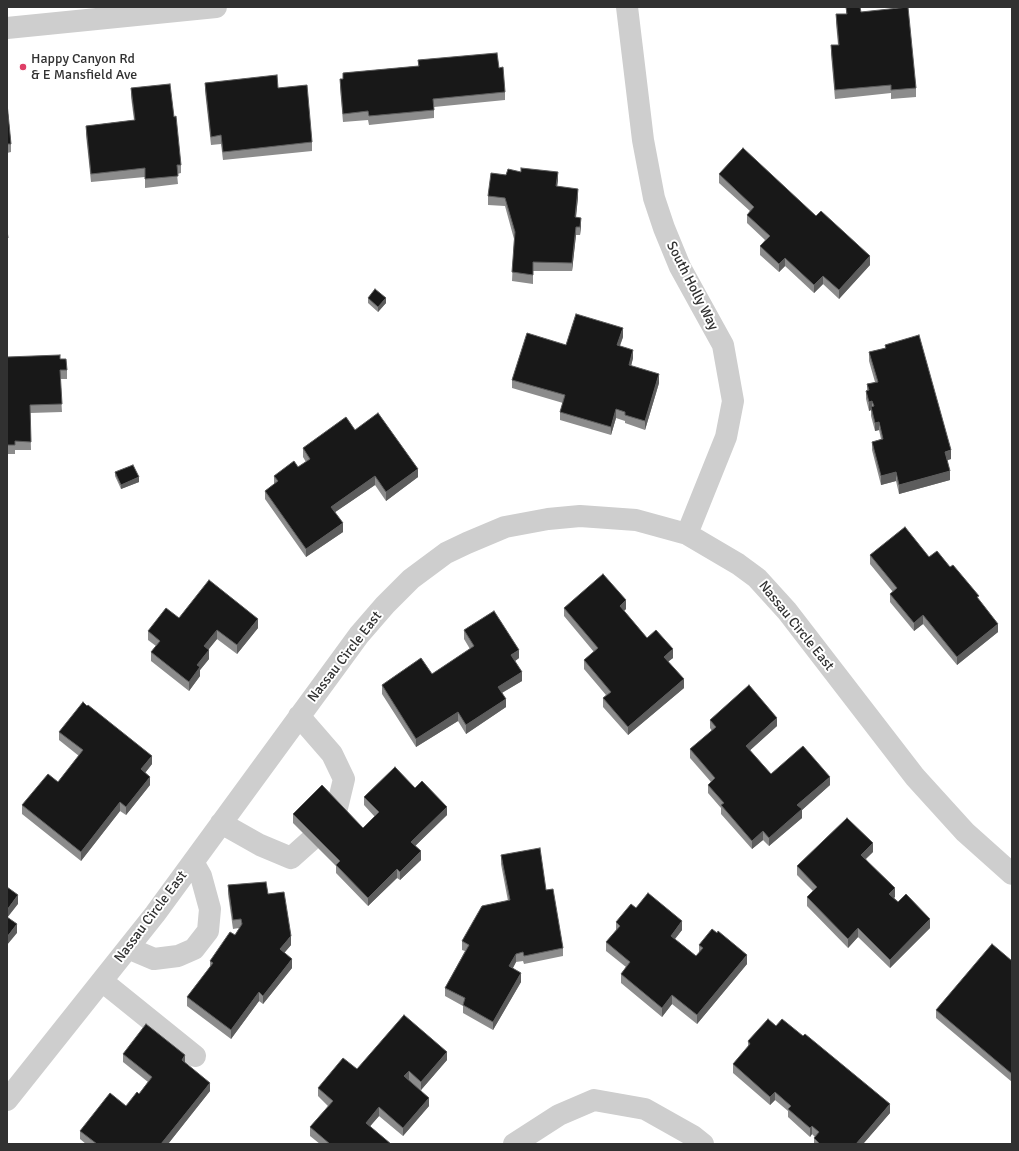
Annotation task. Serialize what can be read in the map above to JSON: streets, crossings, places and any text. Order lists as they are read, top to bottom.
{
  "streets": {
    "street": ["South Holly Way", "Nassau Circle East"]
  },
  "crossings": [
    ["South Holly Way", "Nassau Circle East"]
  ],
  "places": ["Happy Canyon Rd & E Mansfield Ave"]
}
